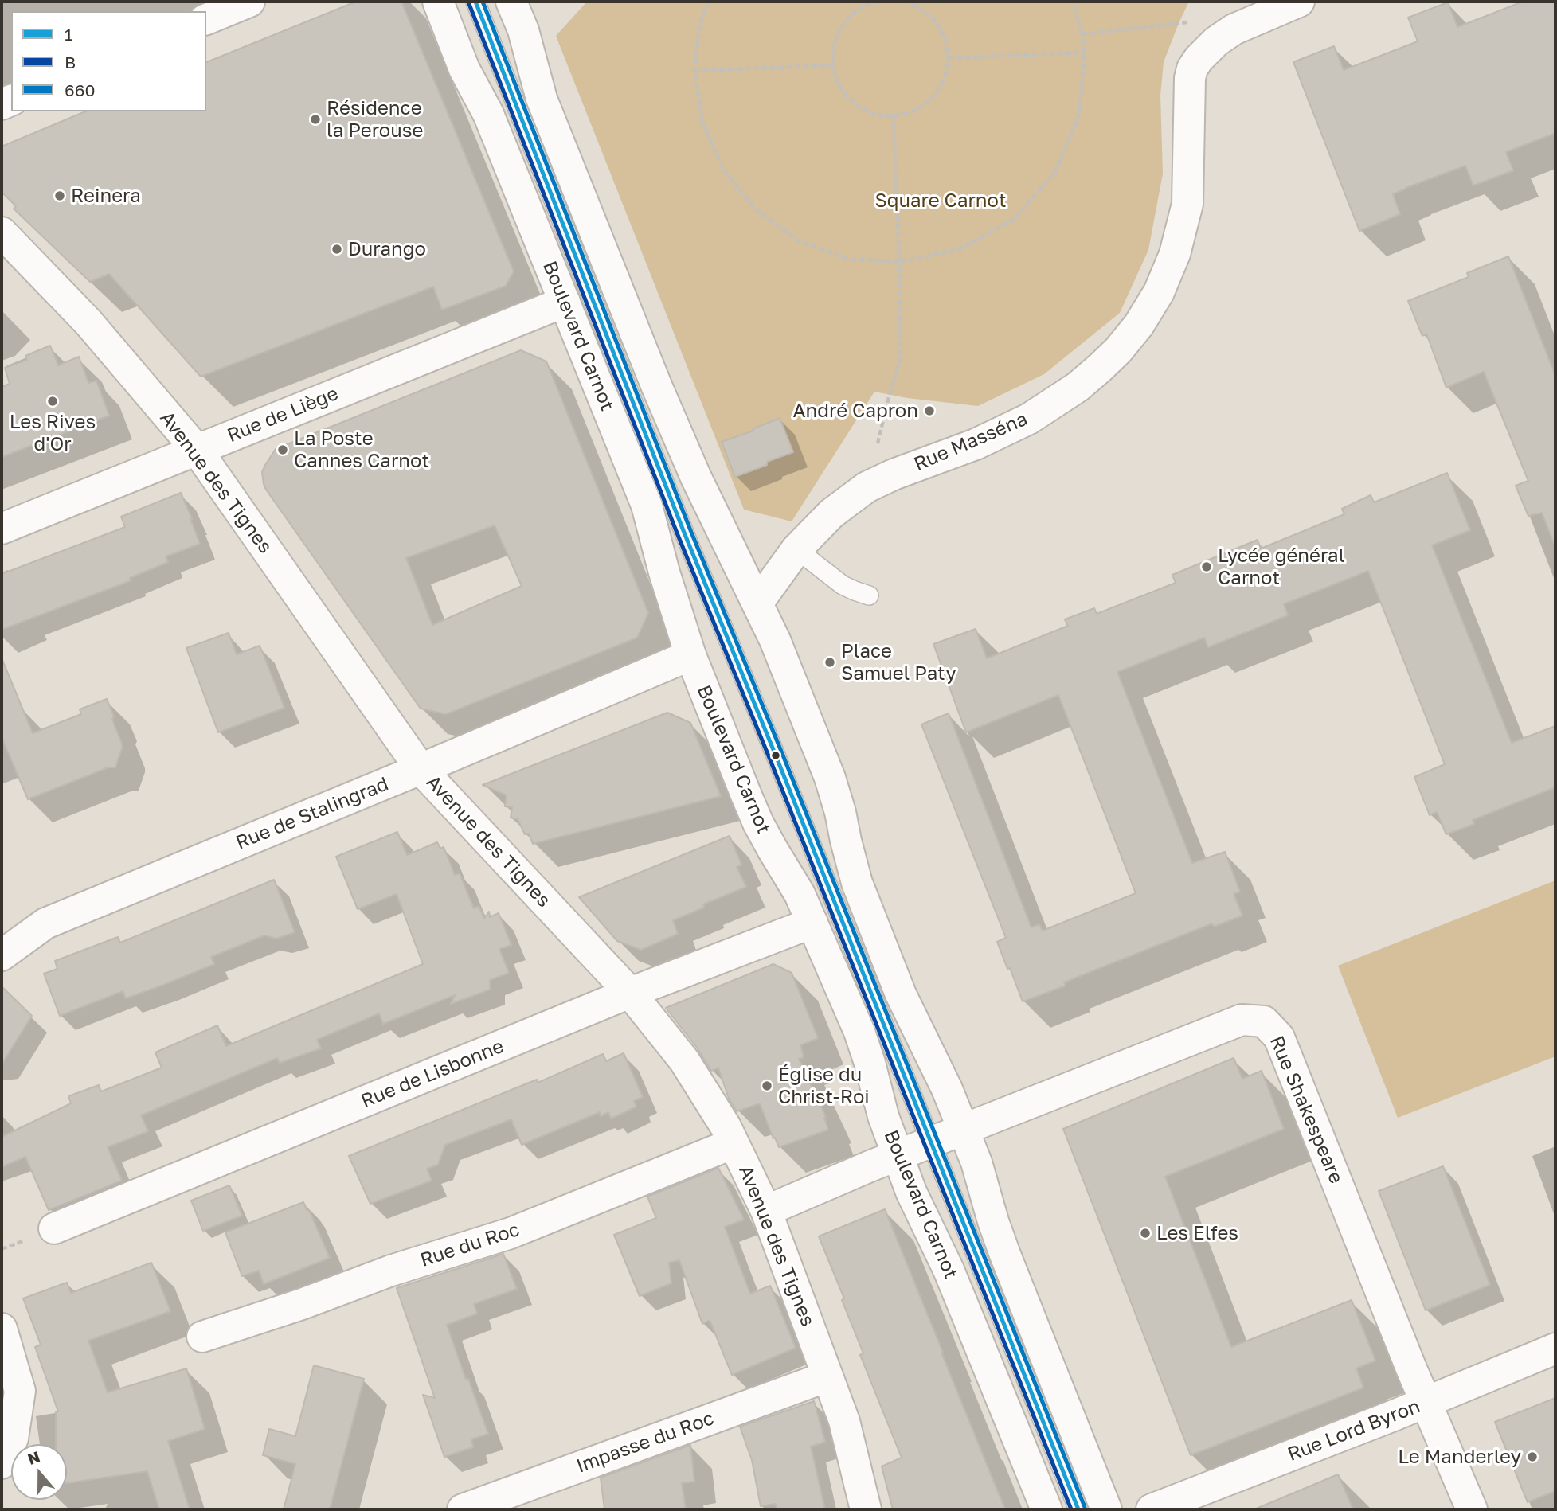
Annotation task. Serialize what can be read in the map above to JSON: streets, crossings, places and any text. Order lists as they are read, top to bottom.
{
  "streets": {
    "street": [
      "Boulevard Carnot",
      "Rue de Liège",
      "Rue Masséna",
      "Avenue des Tignes",
      "Rue de Stalingrad",
      "Rue de Lisbonne",
      "Rue Shakespeare",
      "Rue du Roc",
      "Rue Lord Byron",
      "Impasse du Roc"
    ]
  },
  "crossings": [
    ["Boulevard Carnot", "Rue de Liège"],
    ["Boulevard Carnot", "Rue de Stalingrad"],
    ["Boulevard Carnot", "Rue de Lisbonne"],
    ["Boulevard Carnot", "Rue Shakespeare"],
    ["Rue de Liège", "Avenue des Tignes"],
    ["Avenue des Tignes", "Rue de Stalingrad"],
    ["Avenue des Tignes", "Rue de Lisbonne"],
    ["Avenue des Tignes", "Rue Shakespeare"],
    ["Avenue des Tignes", "Rue du Roc"],
    ["Avenue des Tignes", "Impasse du Roc"],
    ["Rue Shakespeare", "Rue Lord Byron"]
  ],
  "parks": ["Square Carnot"],
  "places": [
    "Résidence la Perouse",
    "Reinera",
    "Durango",
    "Les Rives d'Or",
    "André Capron",
    "La Poste Cannes Carnot",
    "Lycée général Carnot",
    "Place Samuel Paty",
    "Église du Christ-Roi",
    "Les Elfes",
    "Le Manderley"
  ],
  "lines": ["transit line 1", "transit line 660", "transit line B"],
  "legend": ["1", "B", "660"],
  "north": "top"
}
